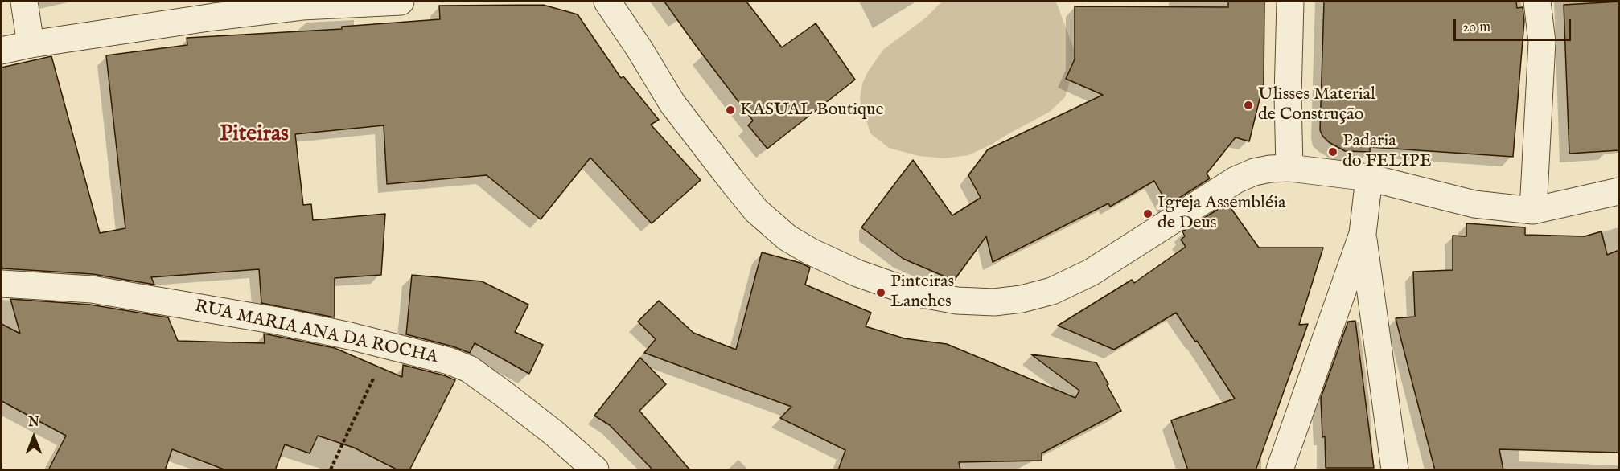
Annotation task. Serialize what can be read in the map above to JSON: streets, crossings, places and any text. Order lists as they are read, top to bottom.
{
  "streets": {
    "street": ["RUA MARIA ANA DA ROCHA"]
  },
  "districts": ["Piteiras"],
  "places": [
    "Ulisses Material de Construção",
    "KASUAL Boutique",
    "Padaria do FELIPE",
    "Igreja Assembléia de Deus",
    "Pinteiras Lanches"
  ],
  "scale_bar": "20 m",
  "north": "top"
}
